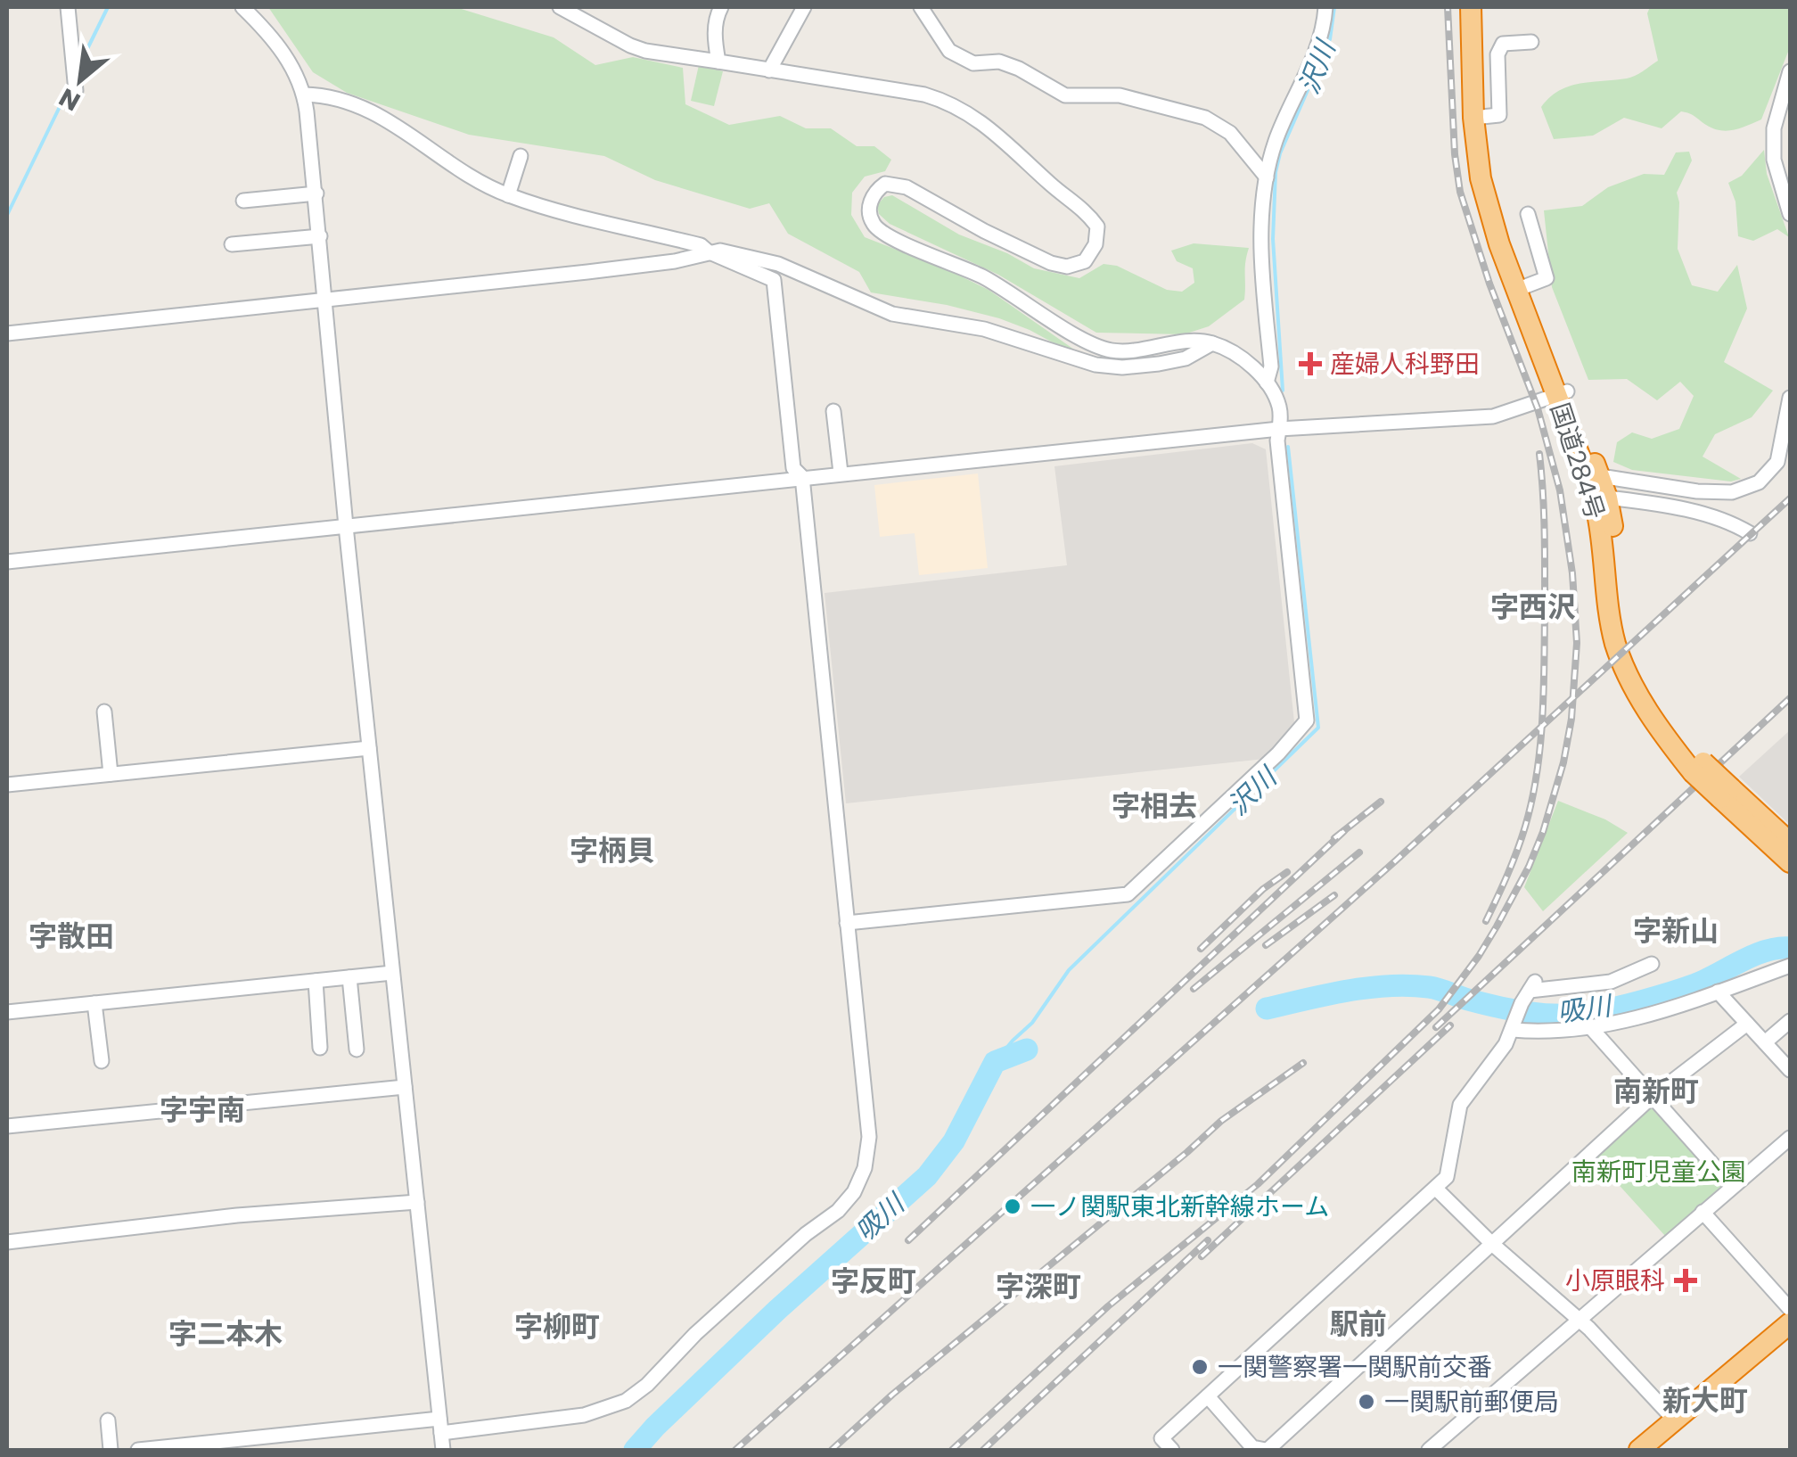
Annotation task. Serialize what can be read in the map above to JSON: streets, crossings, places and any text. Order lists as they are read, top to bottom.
{
  "streets": {
    "highway": ["国道284号"]
  },
  "districts": [
    "字西沢",
    "字相去",
    "字柄貝",
    "字新山",
    "字散田",
    "南新町",
    "字宇南",
    "字反町",
    "字深町",
    "駅前",
    "字柳町",
    "字二本木",
    "新大町"
  ],
  "water": ["沢川", "吸川"],
  "parks": ["南新町児童公園"],
  "places": {
    "health": ["産婦人科野田", "小原眼科"],
    "other": ["一ノ関駅東北新幹線ホーム", "一関警察署一関駅前交番", "一関駅前郵便局"]
  },
  "north": "bottom left"
}
